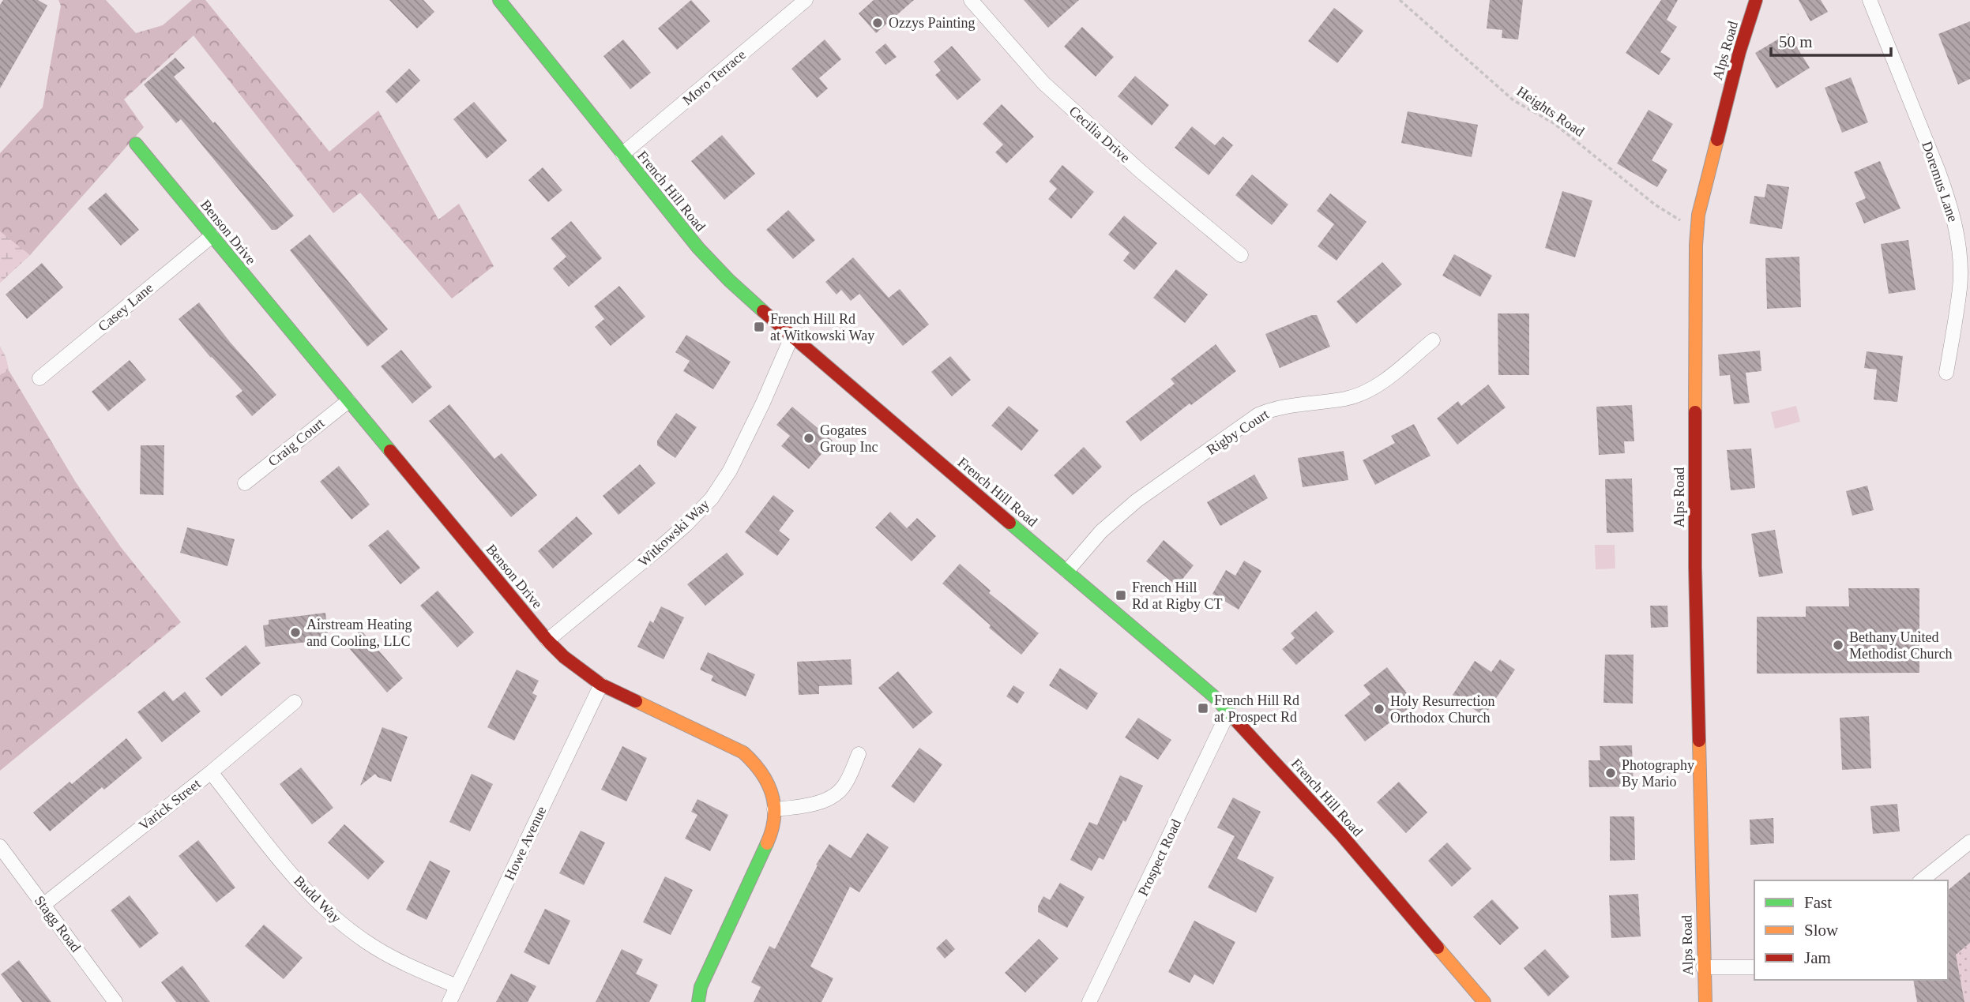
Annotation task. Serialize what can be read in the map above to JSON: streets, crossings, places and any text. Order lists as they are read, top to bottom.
{
  "streets": {
    "main road": ["Alps Road", "French Hill Road", "Benson Drive"],
    "street": [
      "Moro Terrace",
      "Cecilia Drive",
      "Doremus Lane",
      "Casey Lane",
      "Rigby Court",
      "Craig Court",
      "Witkowski Way",
      "Varick Street",
      "Howe Avenue",
      "Prospect Road",
      "Budd Way",
      "Stagg Road"
    ],
    "path": ["Heights Road"]
  },
  "crossings": [
    ["Alps Road", "Heights Road"],
    ["Moro Terrace", "French Hill Road"],
    ["French Hill Road", "Rigby Court"],
    ["French Hill Road", "Witkowski Way"],
    ["French Hill Road", "Prospect Road"],
    ["Benson Drive", "Casey Lane"],
    ["Benson Drive", "Craig Court"],
    ["Benson Drive", "Witkowski Way"],
    ["Benson Drive", "Howe Avenue"],
    ["Varick Street", "Budd Way"],
    ["Varick Street", "Stagg Road"],
    ["Howe Avenue", "Budd Way"]
  ],
  "places": {
    "other": [
      "Ozzys Painting",
      "Gogates Group Inc",
      "Airstream Heating and Cooling, LLC",
      "Bethany United Methodist Church",
      "Holy Resurrection Orthodox Church",
      "Photography By Mario"
    ],
    "transit": ["French Hill Rd at Witkowski Way", "French Hill Rd at Rigby CT", "French Hill Rd at Prospect Rd"]
  },
  "legend": ["Fast", "Slow", "Jam"],
  "scale_bar": "50 m"
}
